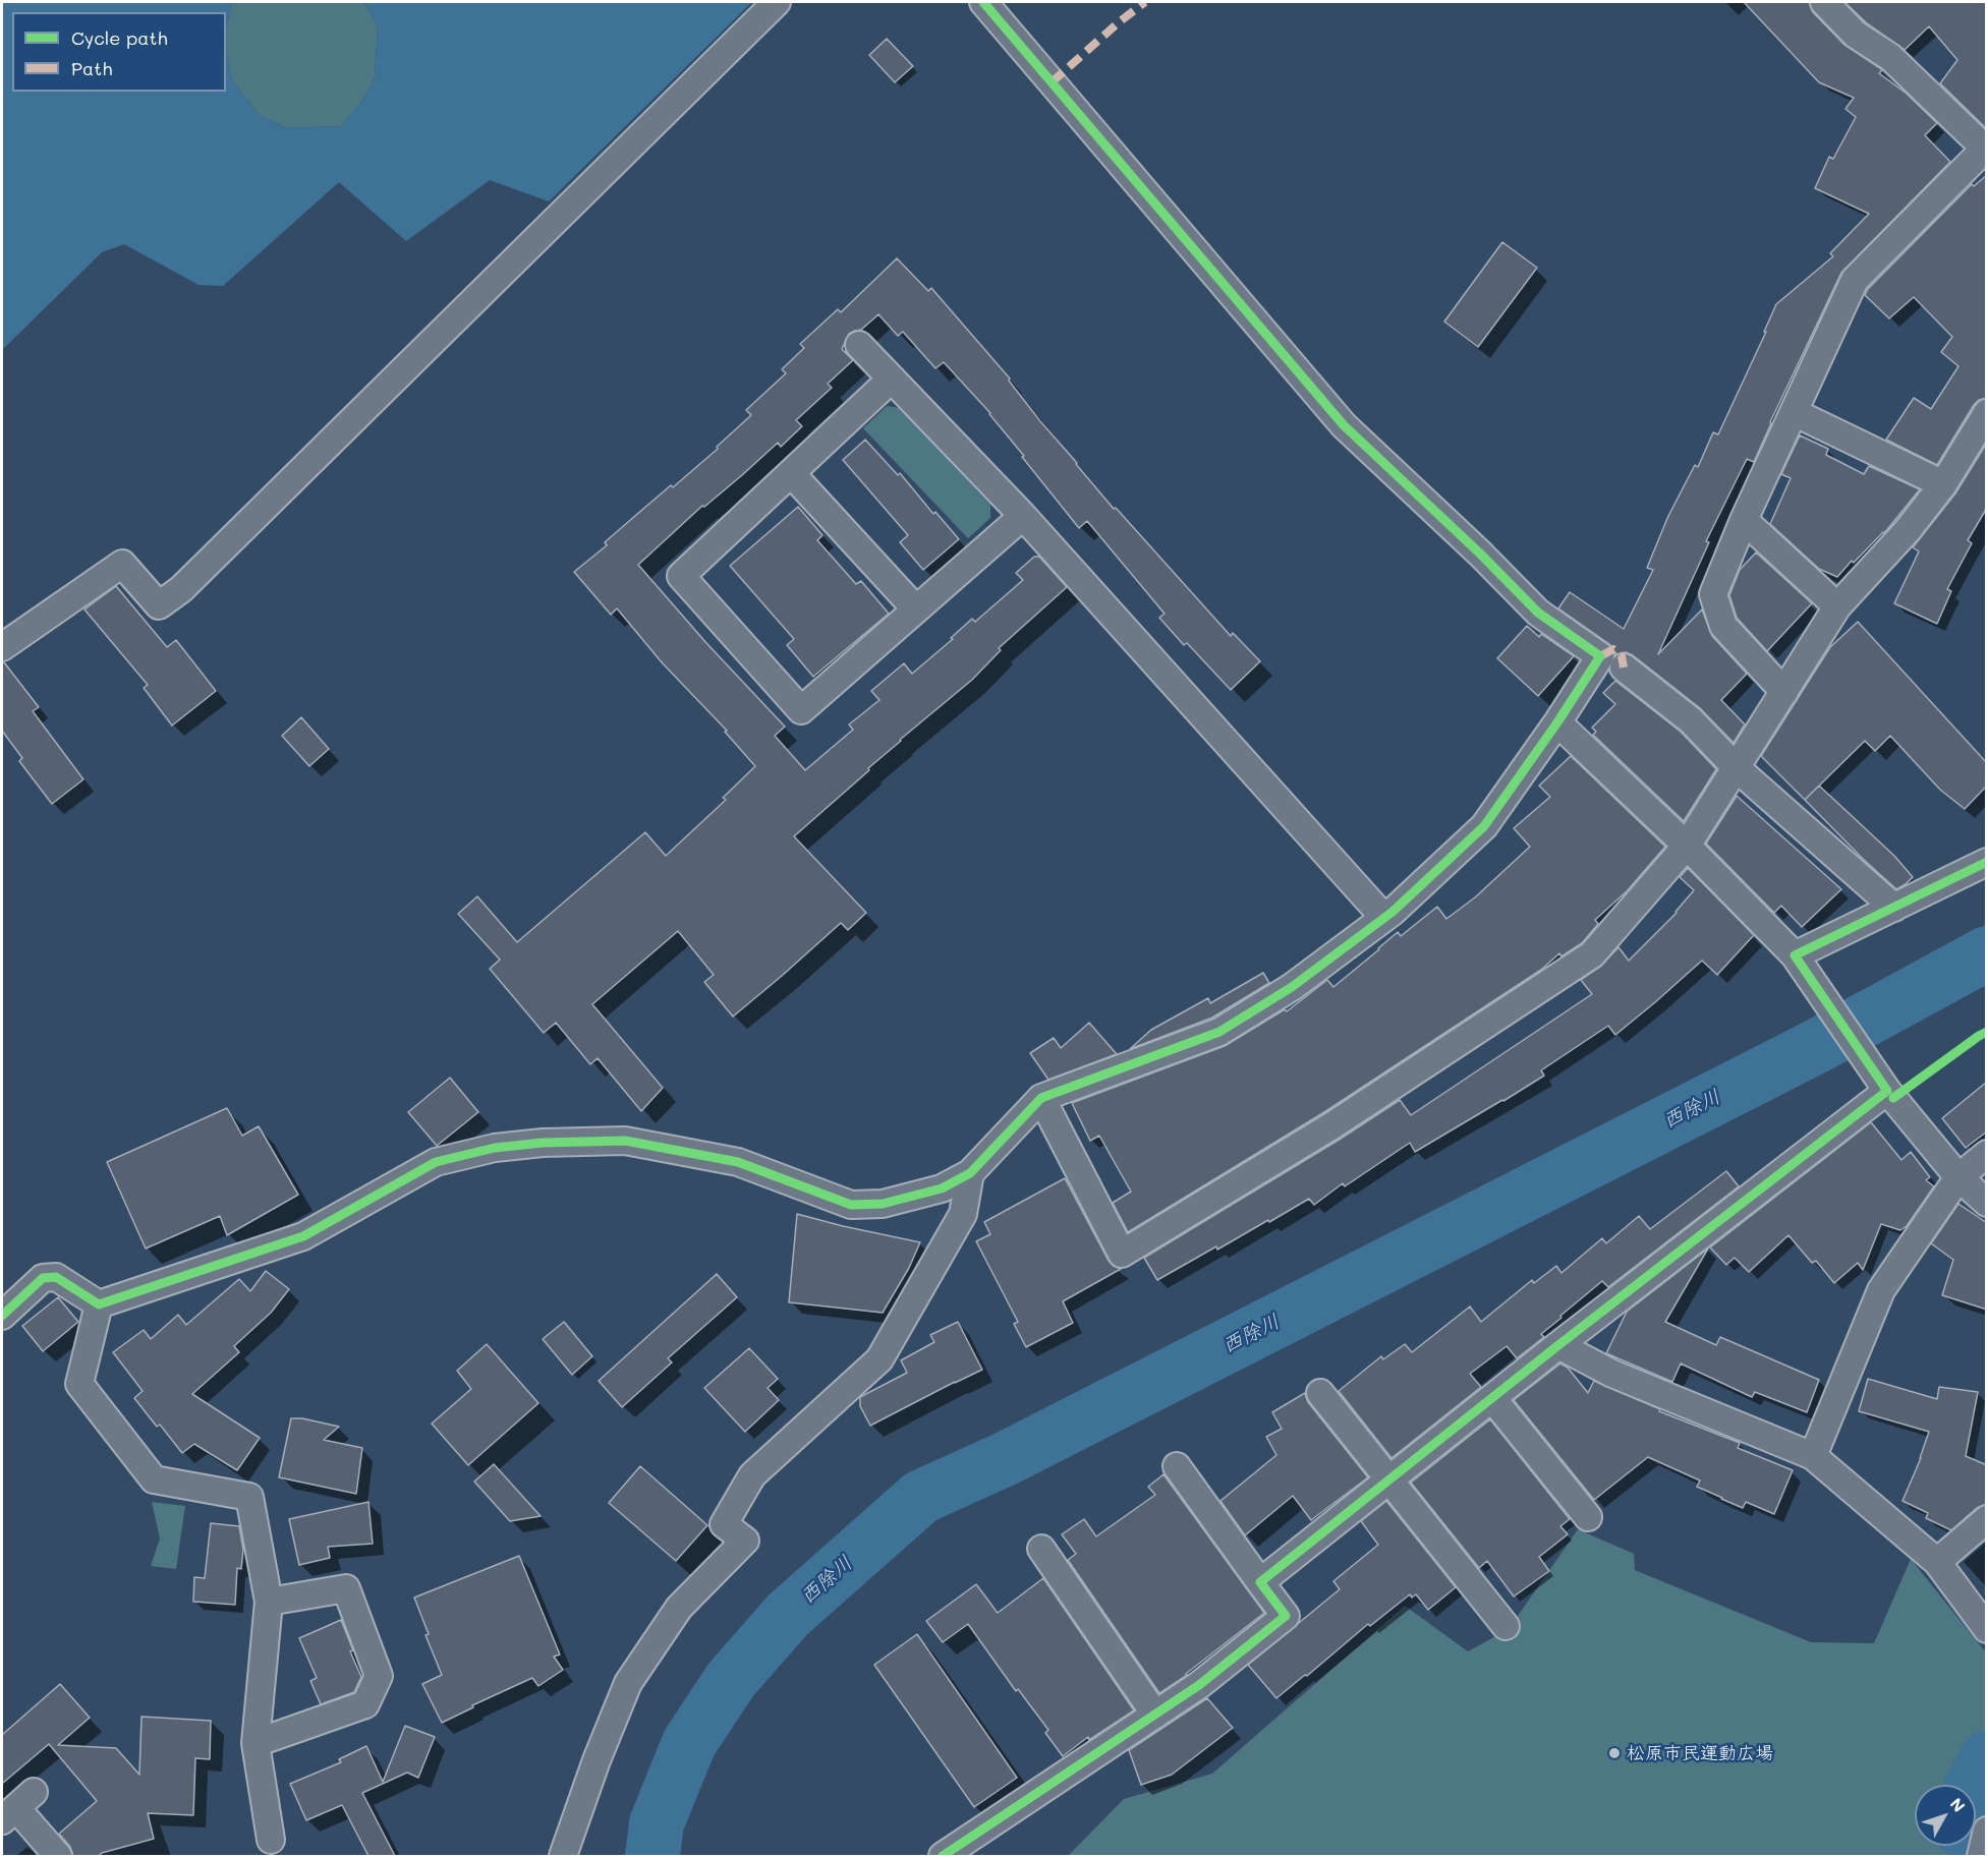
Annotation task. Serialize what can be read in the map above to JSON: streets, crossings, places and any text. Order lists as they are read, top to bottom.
{
  "water": ["西除川"],
  "places": ["松原市民運動広場"],
  "legend": ["Cycle path", "Path"],
  "north": "top right"
}
